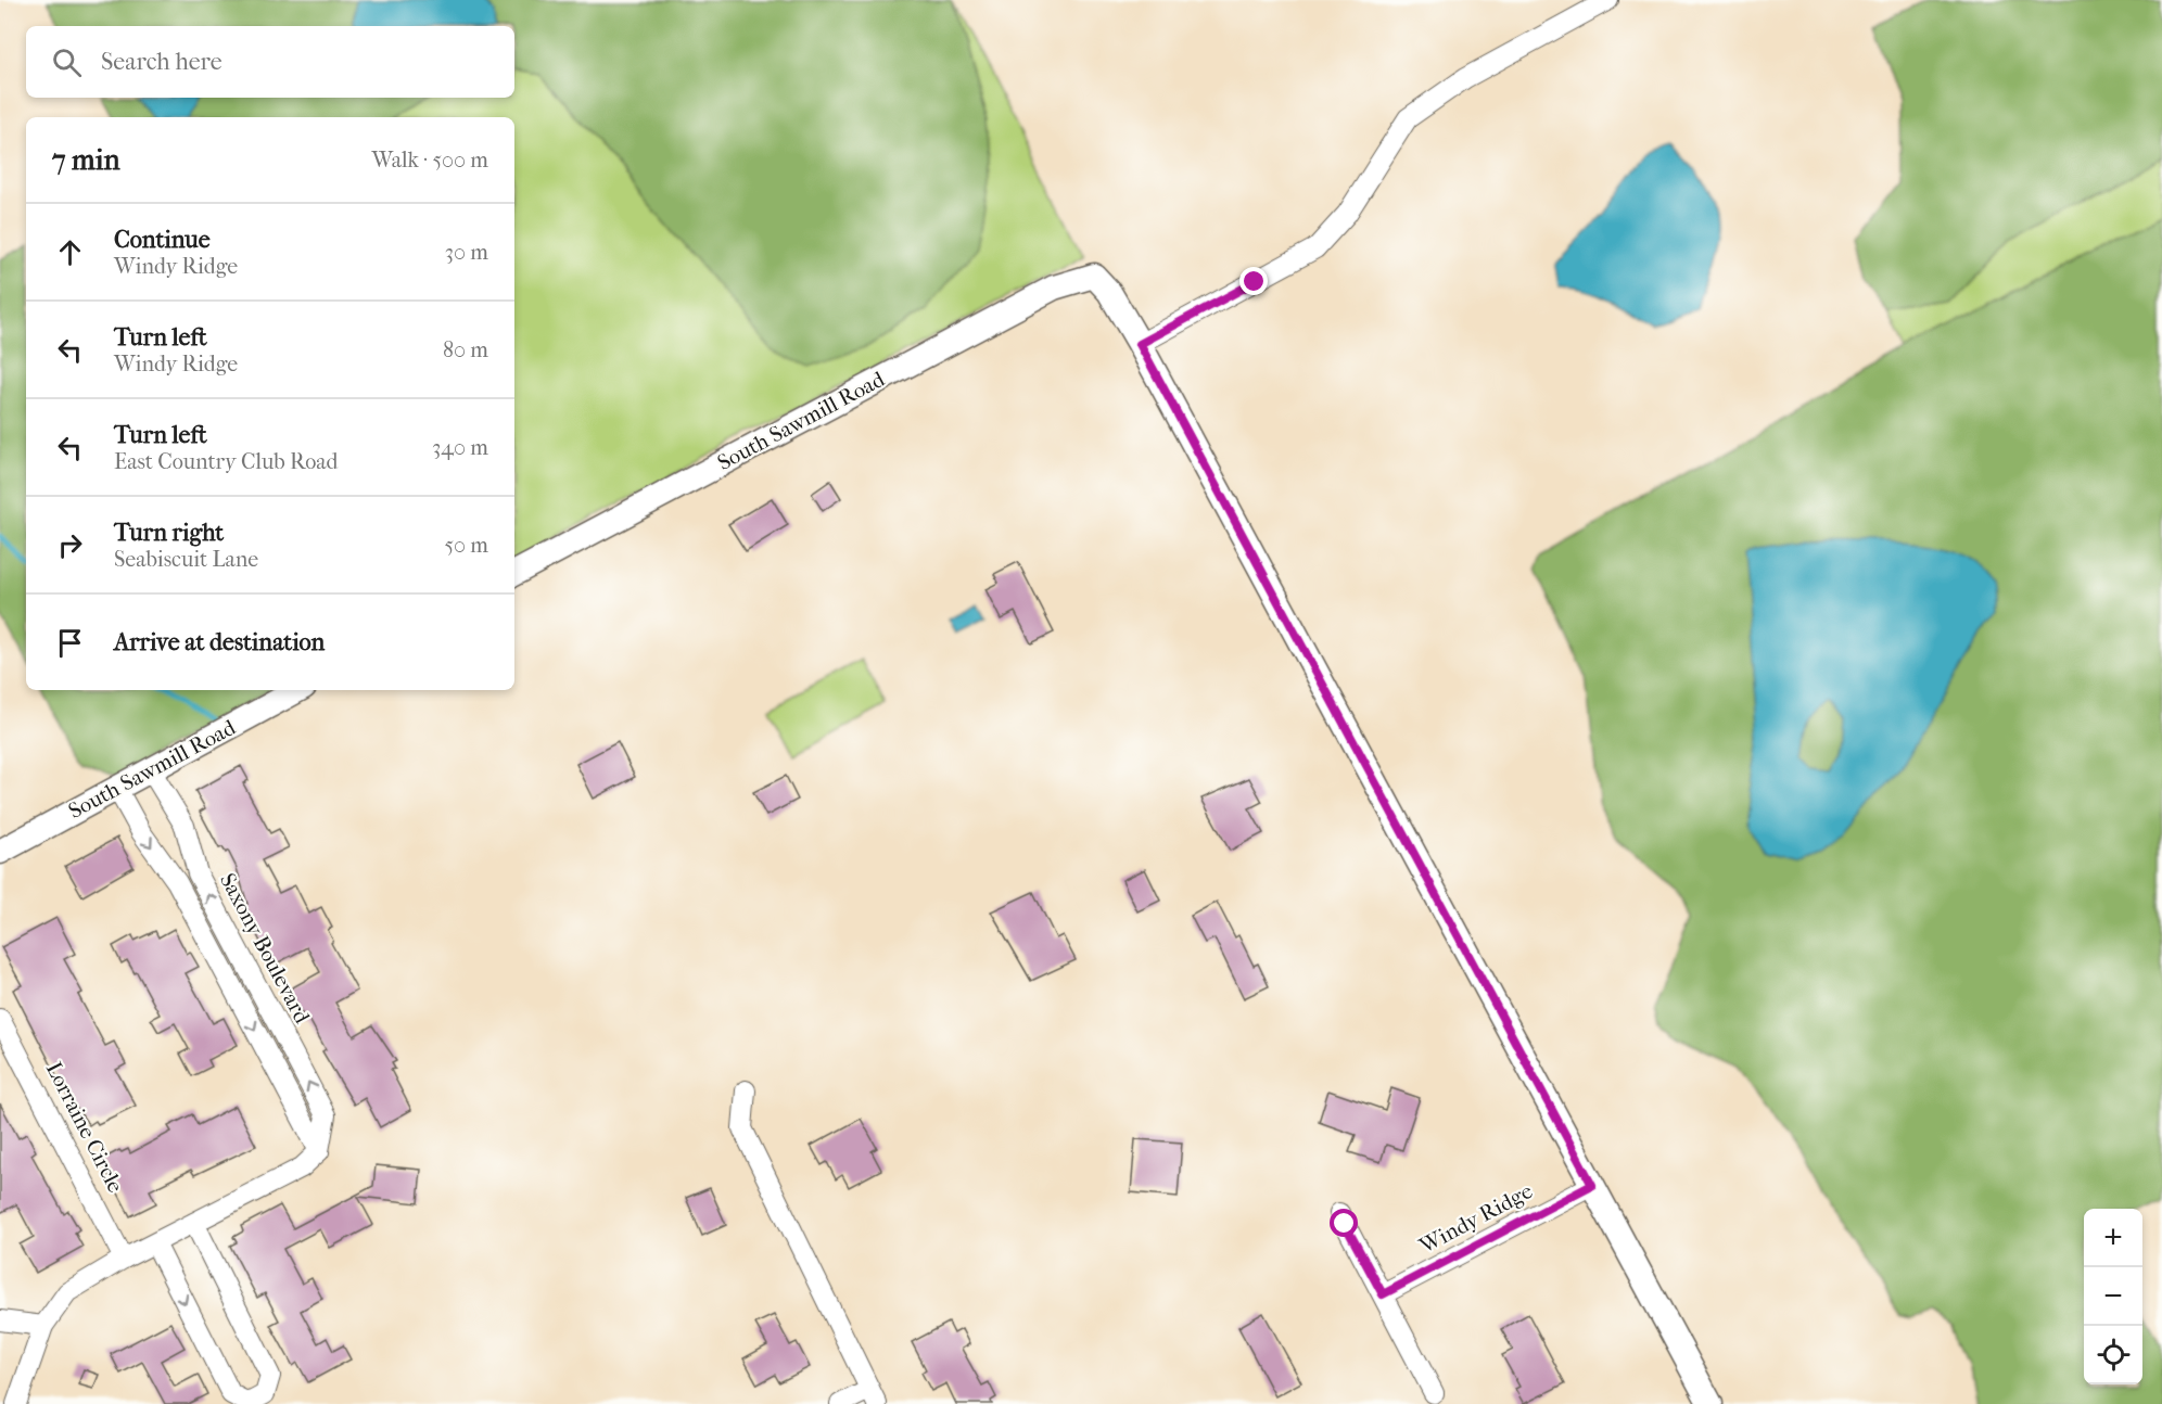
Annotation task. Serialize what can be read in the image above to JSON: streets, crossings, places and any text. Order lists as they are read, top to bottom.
{
  "streets": {
    "street": [
      "South Sawmill Road",
      "Saxony Boulevard",
      "Lorraine Circle",
      "Windy Ridge"
    ]
  },
  "crossings": [
    ["South Sawmill Road", "Saxony Boulevard"]
  ],
  "page": {
    "search": "Search here",
    "heading": ["7 min", "Walk · 500 m"],
    "list": [
      ["Continue", "Windy Ridge", "30 m"],
      ["Turn left", "Windy Ridge", "80 m"],
      ["Turn left", "East Country Club Road", "340 m"],
      ["Turn right", "Seabiscuit Lane", "50 m"],
      "Arrive at destination"
    ],
    "map_buttons": ["+", "−"]
  }
}
